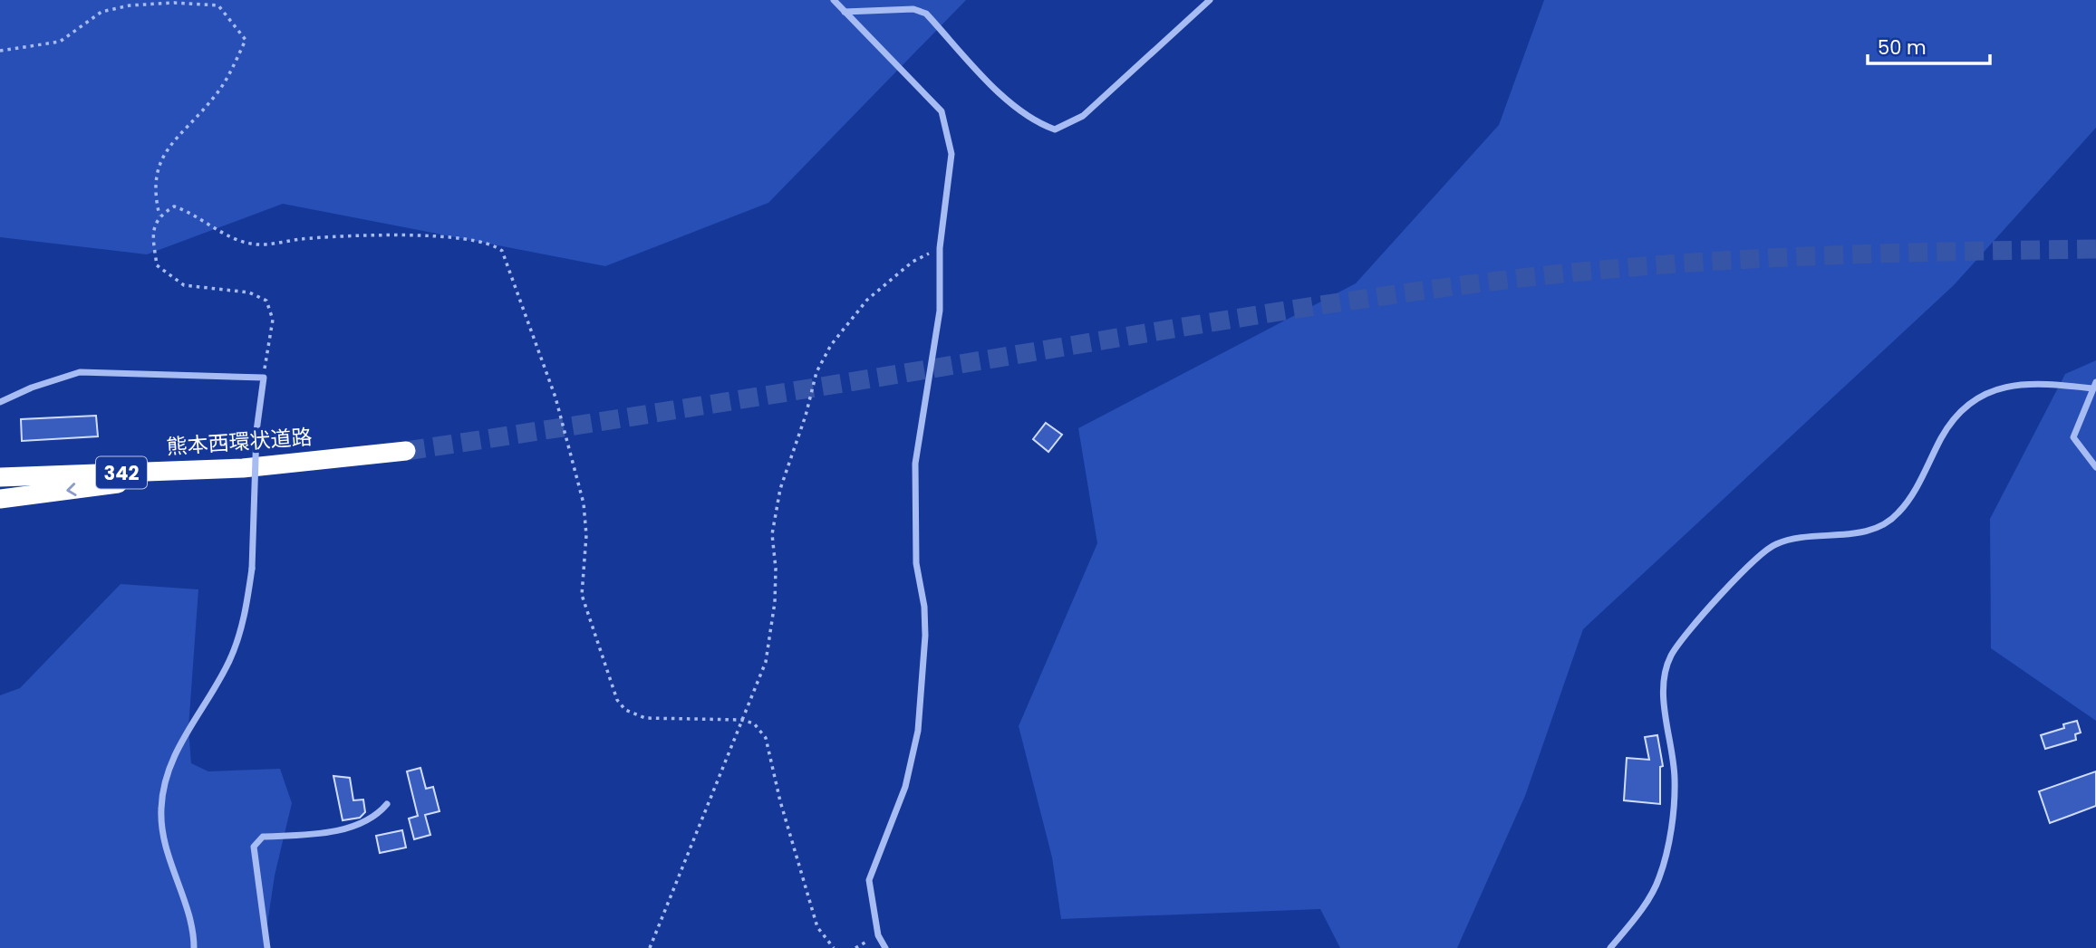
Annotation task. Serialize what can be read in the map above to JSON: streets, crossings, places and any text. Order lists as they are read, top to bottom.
{
  "streets": {
    "highway": ["熊本西環状道路", "342"]
  },
  "scale_bar": "50 m"
}
